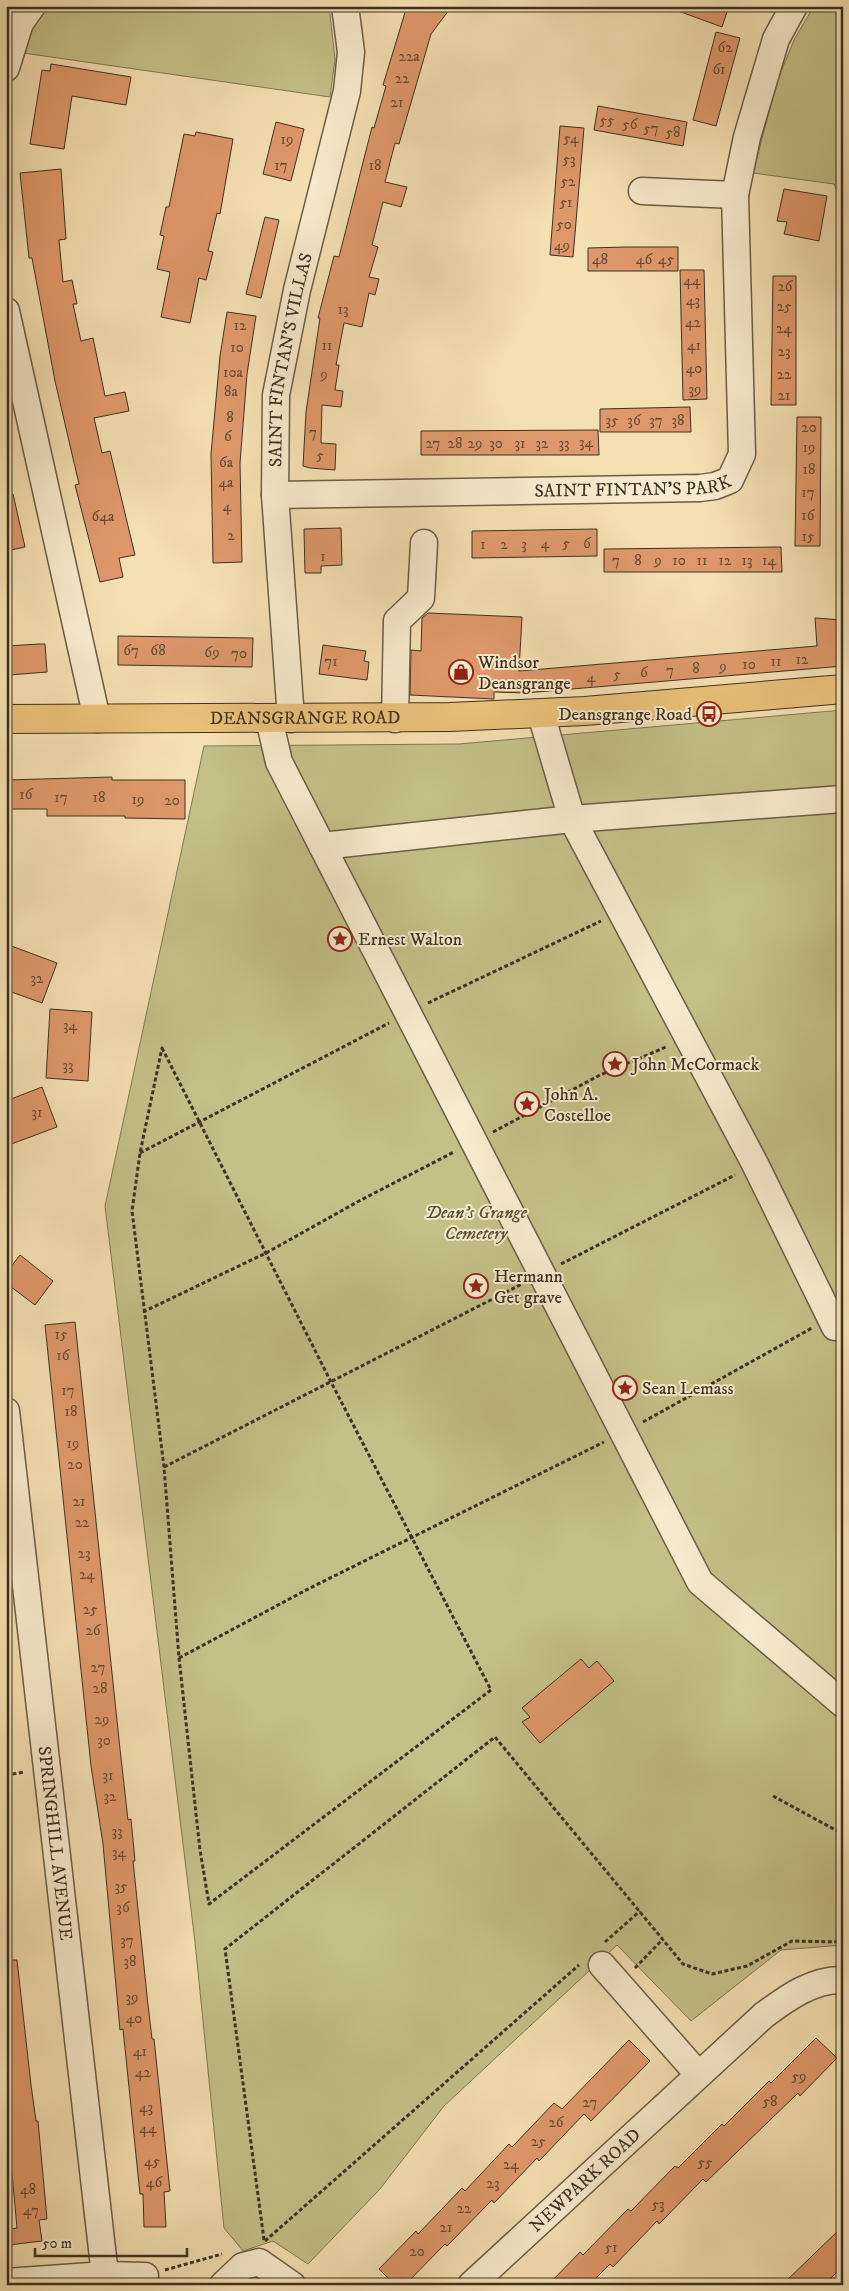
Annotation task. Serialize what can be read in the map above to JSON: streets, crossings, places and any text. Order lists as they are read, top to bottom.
{
  "streets": {
    "main road": ["DEANSGRANGE ROAD"],
    "street": [
      "SAINT FINTAN'S VILLAS",
      "SAINT FINTAN'S PARK",
      "SPRINGHILL AVENUE",
      "NEWPARK ROAD"
    ]
  },
  "crossings": [
    ["SAINT FINTAN'S VILLAS", "SAINT FINTAN'S PARK"],
    ["SAINT FINTAN'S VILLAS", "DEANSGRANGE ROAD"]
  ],
  "parks": ["Dean's Grange Cemetery"],
  "places": {
    "shop": ["Windsor Deansgrange"],
    "bus stop": ["Deansgrange Road"],
    "place": [
      "Ernest Walton",
      "John McCormack",
      "John A. Costelloe",
      "Hermann Get grave",
      "Sean Lemass"
    ]
  },
  "house_numbers": [
    "62",
    "22a",
    "61",
    "22",
    "21",
    "55",
    "56",
    "57",
    "58",
    "54",
    "19",
    "53",
    "17",
    "18",
    "52",
    "51",
    "50",
    "49",
    "48",
    "46",
    "45",
    "44",
    "26",
    "43",
    "25",
    "13",
    "42",
    "12",
    "24",
    "11",
    "41",
    "10",
    "23",
    "40",
    "10a",
    "9",
    "22",
    "39",
    "8a",
    "21",
    "8",
    "35",
    "36",
    "37",
    "38",
    "20",
    "7",
    "6",
    "34",
    "27",
    "28",
    "29",
    "30",
    "31",
    "32",
    "33",
    "19",
    "5",
    "6a",
    "18",
    "4a",
    "17",
    "4",
    "16",
    "64a",
    "2",
    "15",
    "4",
    "5",
    "6",
    "1",
    "2",
    "3",
    "1",
    "7",
    "8",
    "9",
    "10",
    "11",
    "12",
    "13",
    "14",
    "67",
    "68",
    "69",
    "70",
    "12",
    "71",
    "11",
    "10",
    "9",
    "8",
    "7",
    "6",
    "5",
    "4",
    "16",
    "17",
    "18",
    "19",
    "20",
    "32",
    "34",
    "33",
    "31",
    "15",
    "16",
    "17",
    "18",
    "19",
    "20",
    "21",
    "22",
    "23",
    "24",
    "25",
    "26",
    "27",
    "28",
    "29",
    "30",
    "31",
    "32",
    "33",
    "34",
    "35",
    "36",
    "37",
    "38",
    "39",
    "40",
    "41",
    "42",
    "59",
    "58",
    "27",
    "43",
    "26",
    "44",
    "25",
    "45",
    "55",
    "24",
    "46",
    "23",
    "48",
    "53",
    "22",
    "47",
    "21",
    "51",
    "20"
  ],
  "scale_bar": "50 m"
}
